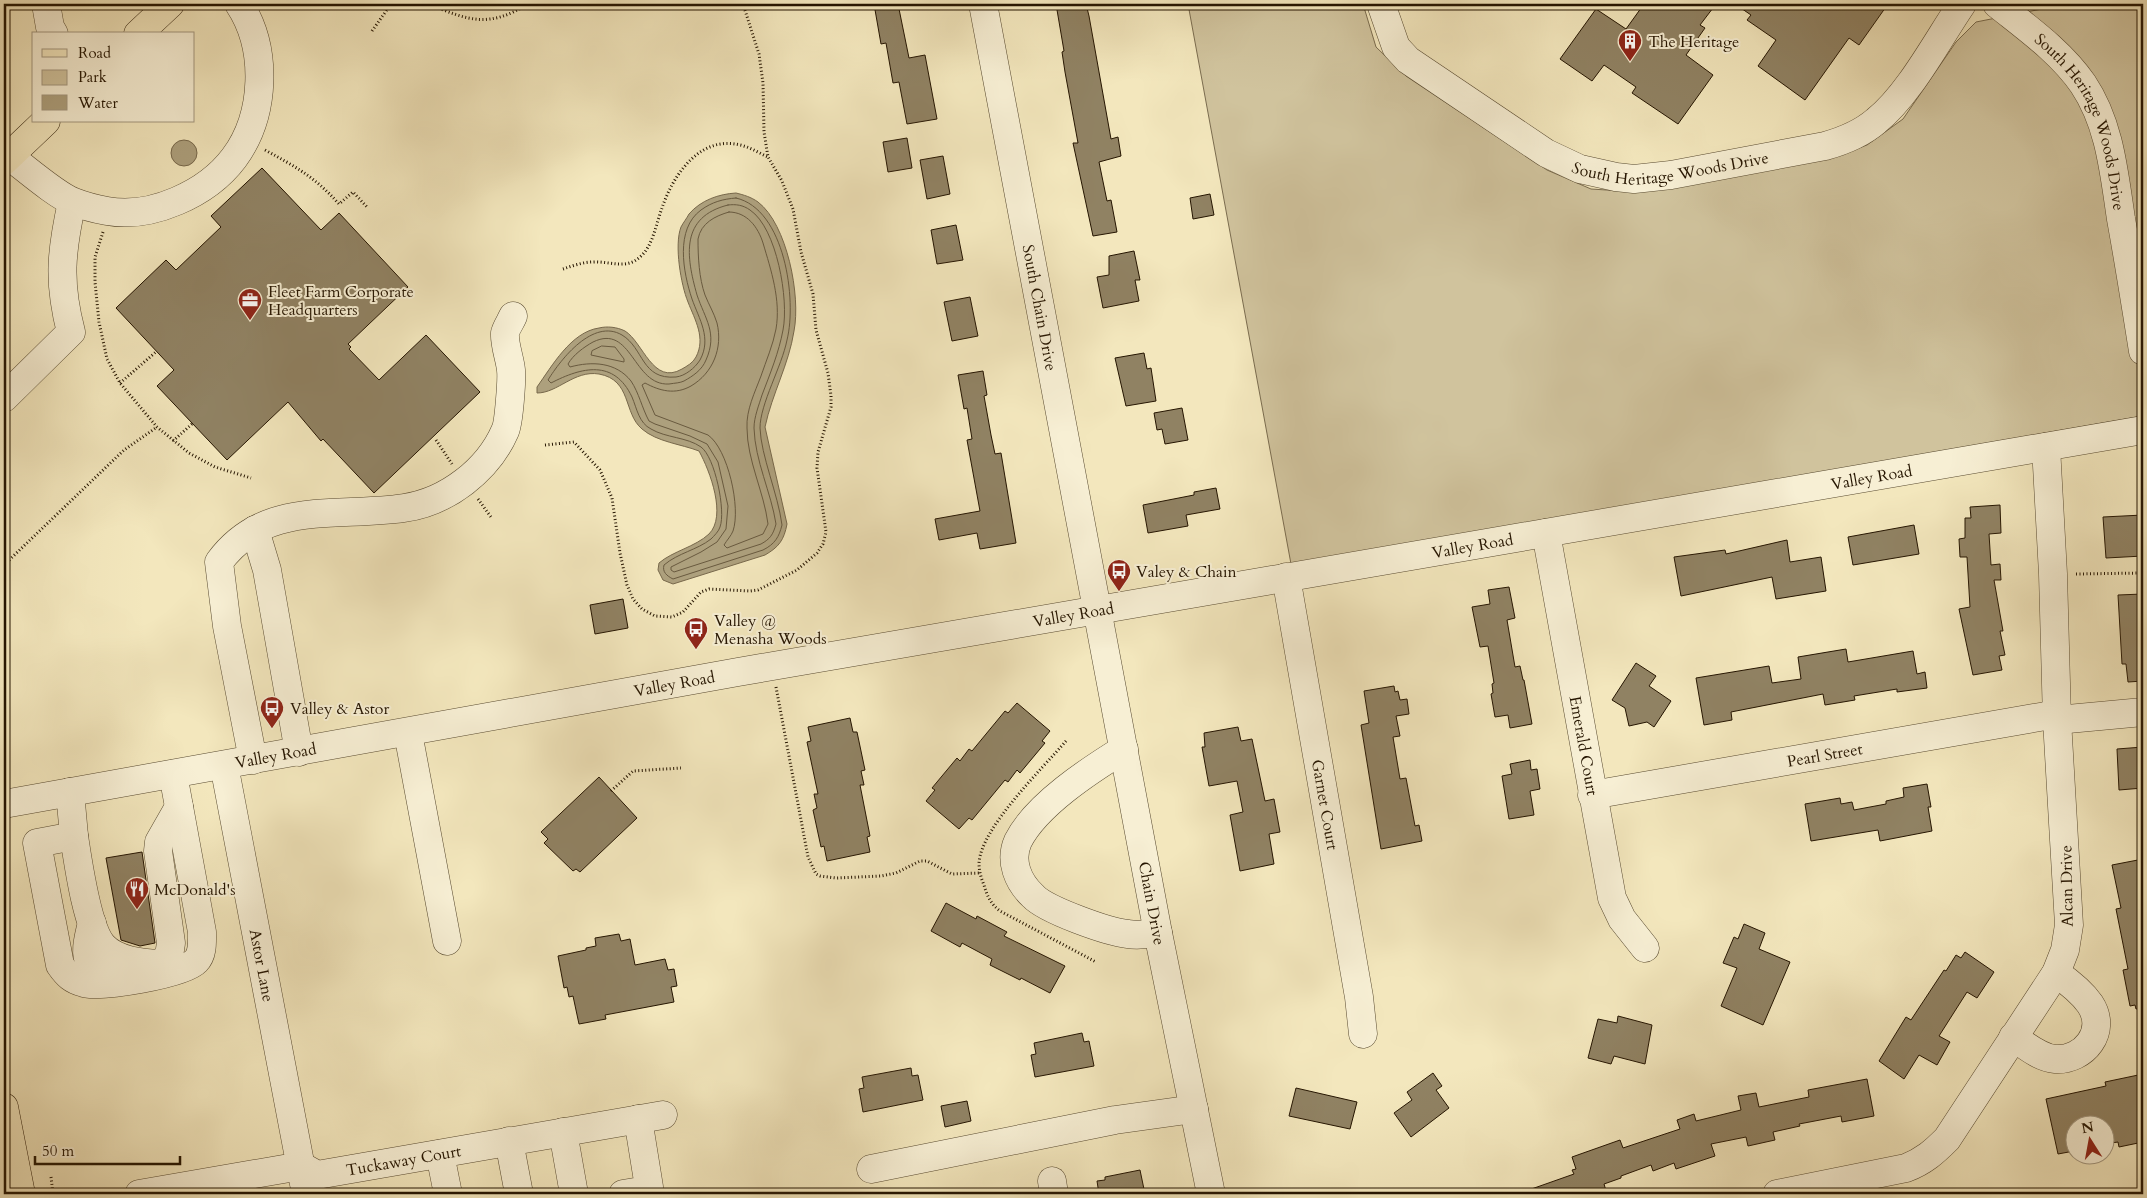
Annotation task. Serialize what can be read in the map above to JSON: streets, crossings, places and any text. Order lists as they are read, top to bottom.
{
  "streets": {
    "street": [
      "South Heritage Woods Drive",
      "South Chain Drive",
      "Valley Road",
      "Emerald Court",
      "Pearl Street",
      "Garnet Court",
      "Alcan Drive",
      "Chain Drive",
      "Astor Lane",
      "Tuckaway Court"
    ]
  },
  "crossings": [
    ["South Chain Drive", "Valley Road"],
    ["South Chain Drive", "Chain Drive"],
    ["Valley Road", "Emerald Court"],
    ["Valley Road", "Garnet Court"],
    ["Valley Road", "Alcan Drive"],
    ["Valley Road", "Chain Drive"],
    ["Valley Road", "Astor Lane"],
    ["Emerald Court", "Pearl Street"],
    ["Pearl Street", "Alcan Drive"],
    ["Astor Lane", "Tuckaway Court"]
  ],
  "places": {
    "building": ["The Heritage"],
    "office": ["Fleet Farm Corporate Headquarters"],
    "bus stop": ["Valey & Chain", "Valley @ Menasha Woods", "Valley & Astor"],
    "restaurant": ["McDonald's"]
  },
  "legend": ["Road", "Park", "Water"],
  "scale_bar": "50 m",
  "north": "top"
}
